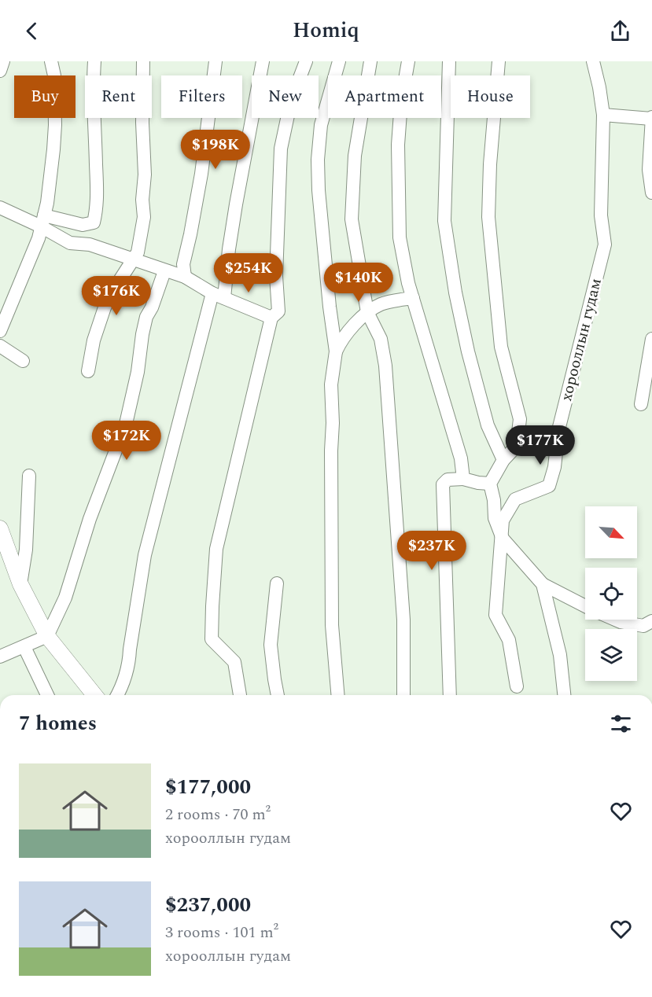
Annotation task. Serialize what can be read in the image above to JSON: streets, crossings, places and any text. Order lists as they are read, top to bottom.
{
  "streets": {
    "street": ["хорооллын гудам"]
  },
  "north": "bottom right",
  "page": {
    "header": "Homiq",
    "chip": [
      "Buy",
      "Rent",
      "Filters",
      "New",
      "Apartment",
      "House"
    ],
    "price": [
      "$198K",
      "$254K",
      "$140K",
      "$176K",
      "$172K",
      "$177K",
      "$237K"
    ],
    "heading": "7 homes",
    "list": [
      {
        "name": "$177,000",
        "note": "2 rooms · 70 m² · хорооллын гудам"
      },
      {
        "name": "$237,000",
        "note": "3 rooms · 101 m² · хорооллын гудам"
      }
    ]
  }
}
